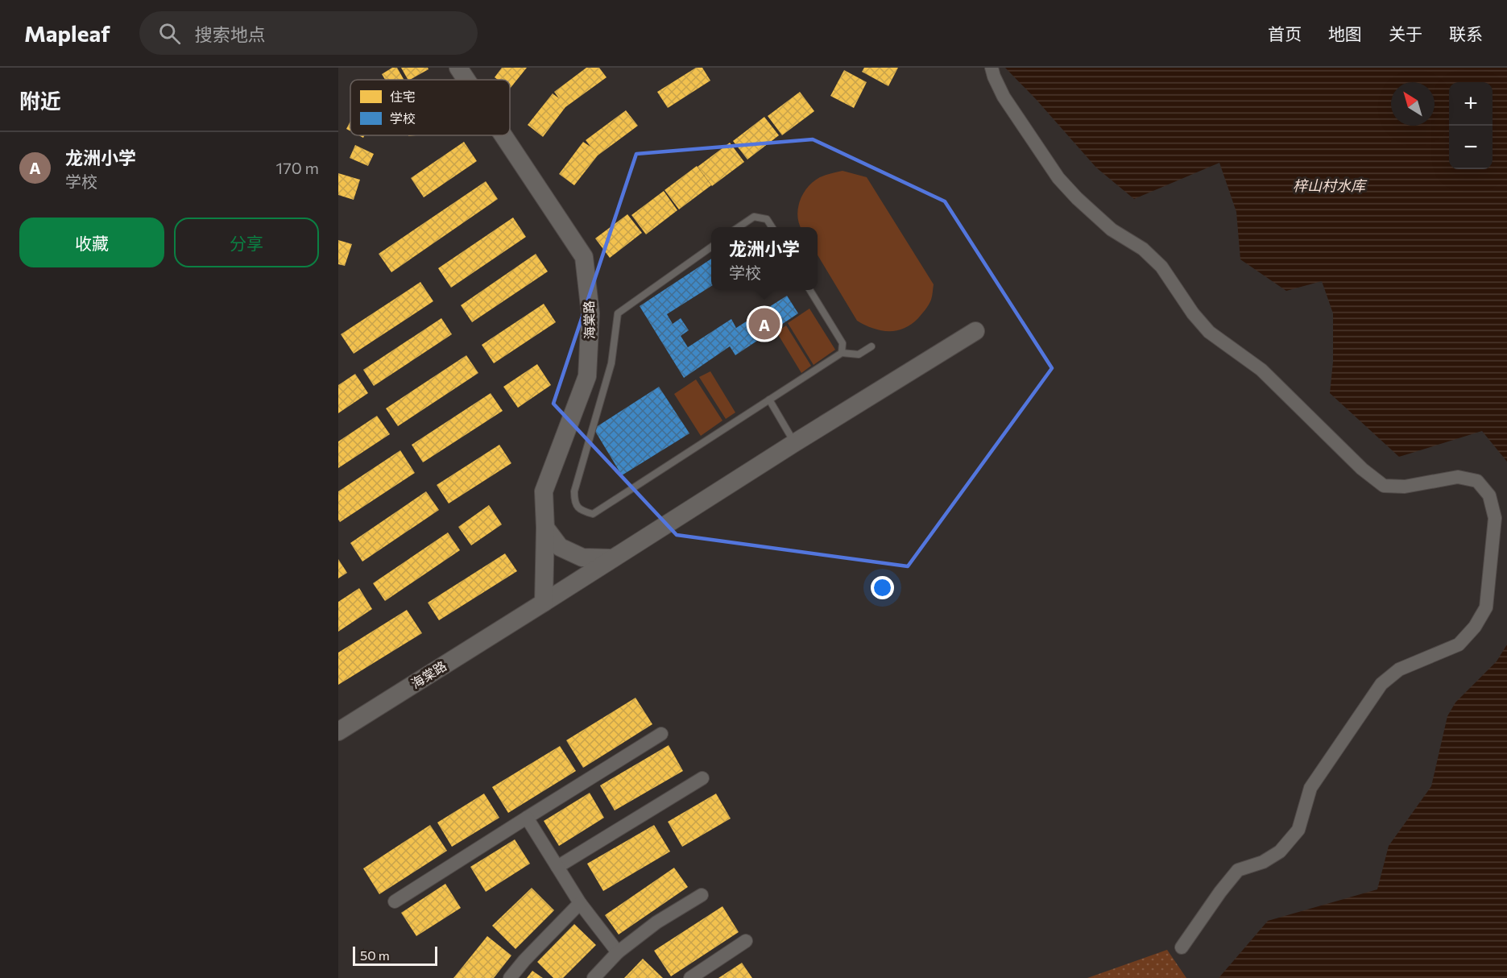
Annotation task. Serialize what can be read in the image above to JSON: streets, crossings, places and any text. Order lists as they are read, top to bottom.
{
  "streets": {
    "street": ["海棠路"]
  },
  "water": ["梓山村水库"],
  "legend": ["住宅", "学校"],
  "scale_bar": "50 m",
  "north": "top left",
  "page": {
    "header": "Mapleaf",
    "search": "搜索地点",
    "nav": [
      "首页",
      "地图",
      "关于",
      "联系"
    ],
    "heading": "附近",
    "map_buttons": ["+", "−"],
    "list": [
      {
        "mark": "A",
        "name": "龙洲小学",
        "note": "学校",
        "value": "170 m"
      }
    ],
    "buttons": ["收藏", "分享"],
    "popup": ["龙洲小学", "学校"],
    "pins": "A",
    "scale": "50 m"
  }
}
